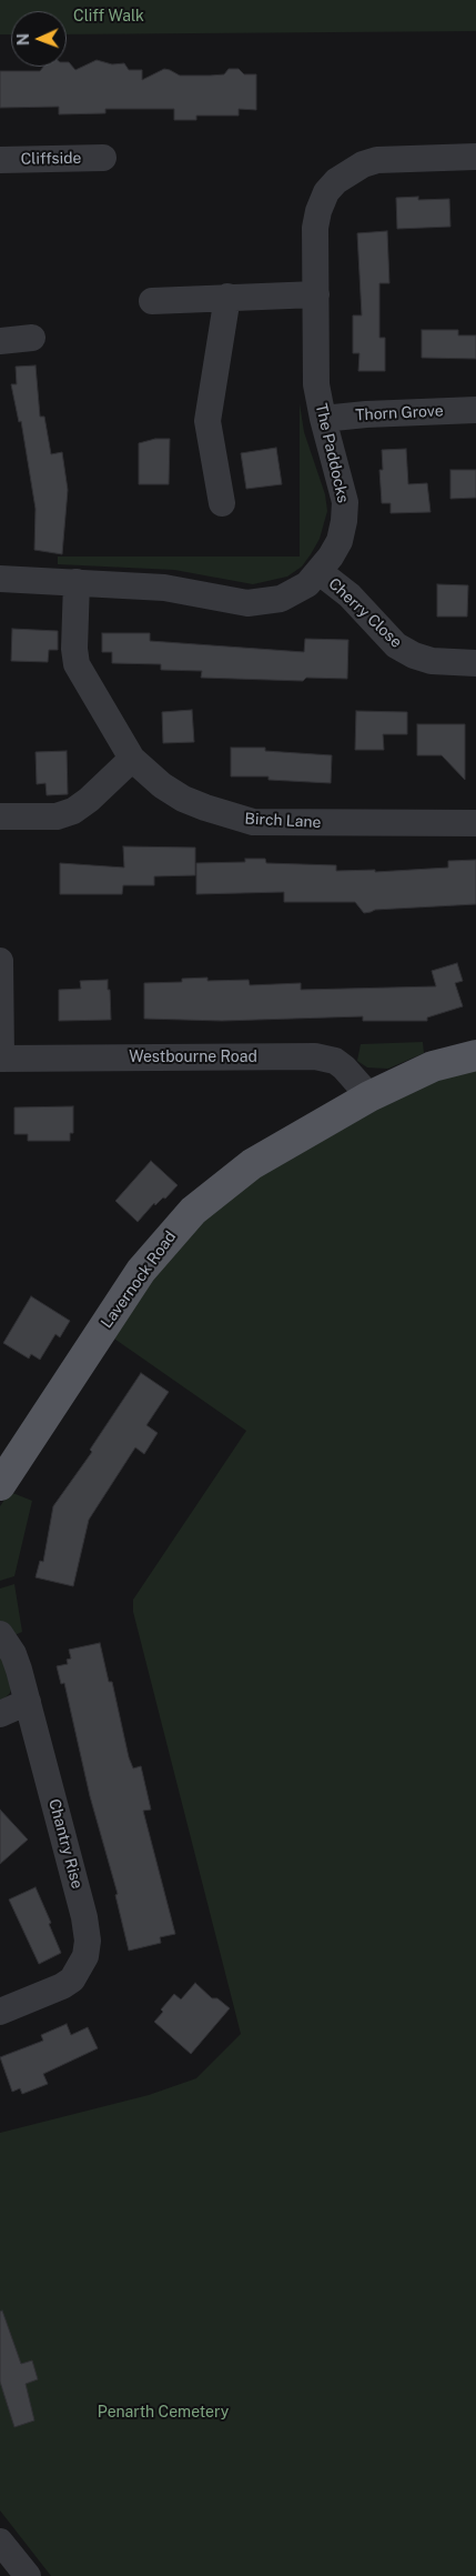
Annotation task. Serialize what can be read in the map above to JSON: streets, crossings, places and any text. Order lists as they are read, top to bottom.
{
  "streets": {
    "main road": ["Lavernock Road"],
    "street": [
      "Cliffside",
      "Thorn Grove",
      "The Paddocks",
      "Cherry Close",
      "Birch Lane",
      "Westbourne Road",
      "Chantry Rise"
    ]
  },
  "crossings": [
    ["Thorn Grove", "The Paddocks"],
    ["The Paddocks", "Cherry Close"],
    ["The Paddocks", "Birch Lane"],
    ["Westbourne Road", "Lavernock Road"]
  ],
  "parks": ["Cliff Walk", "Penarth Cemetery"],
  "north": "left"
}
